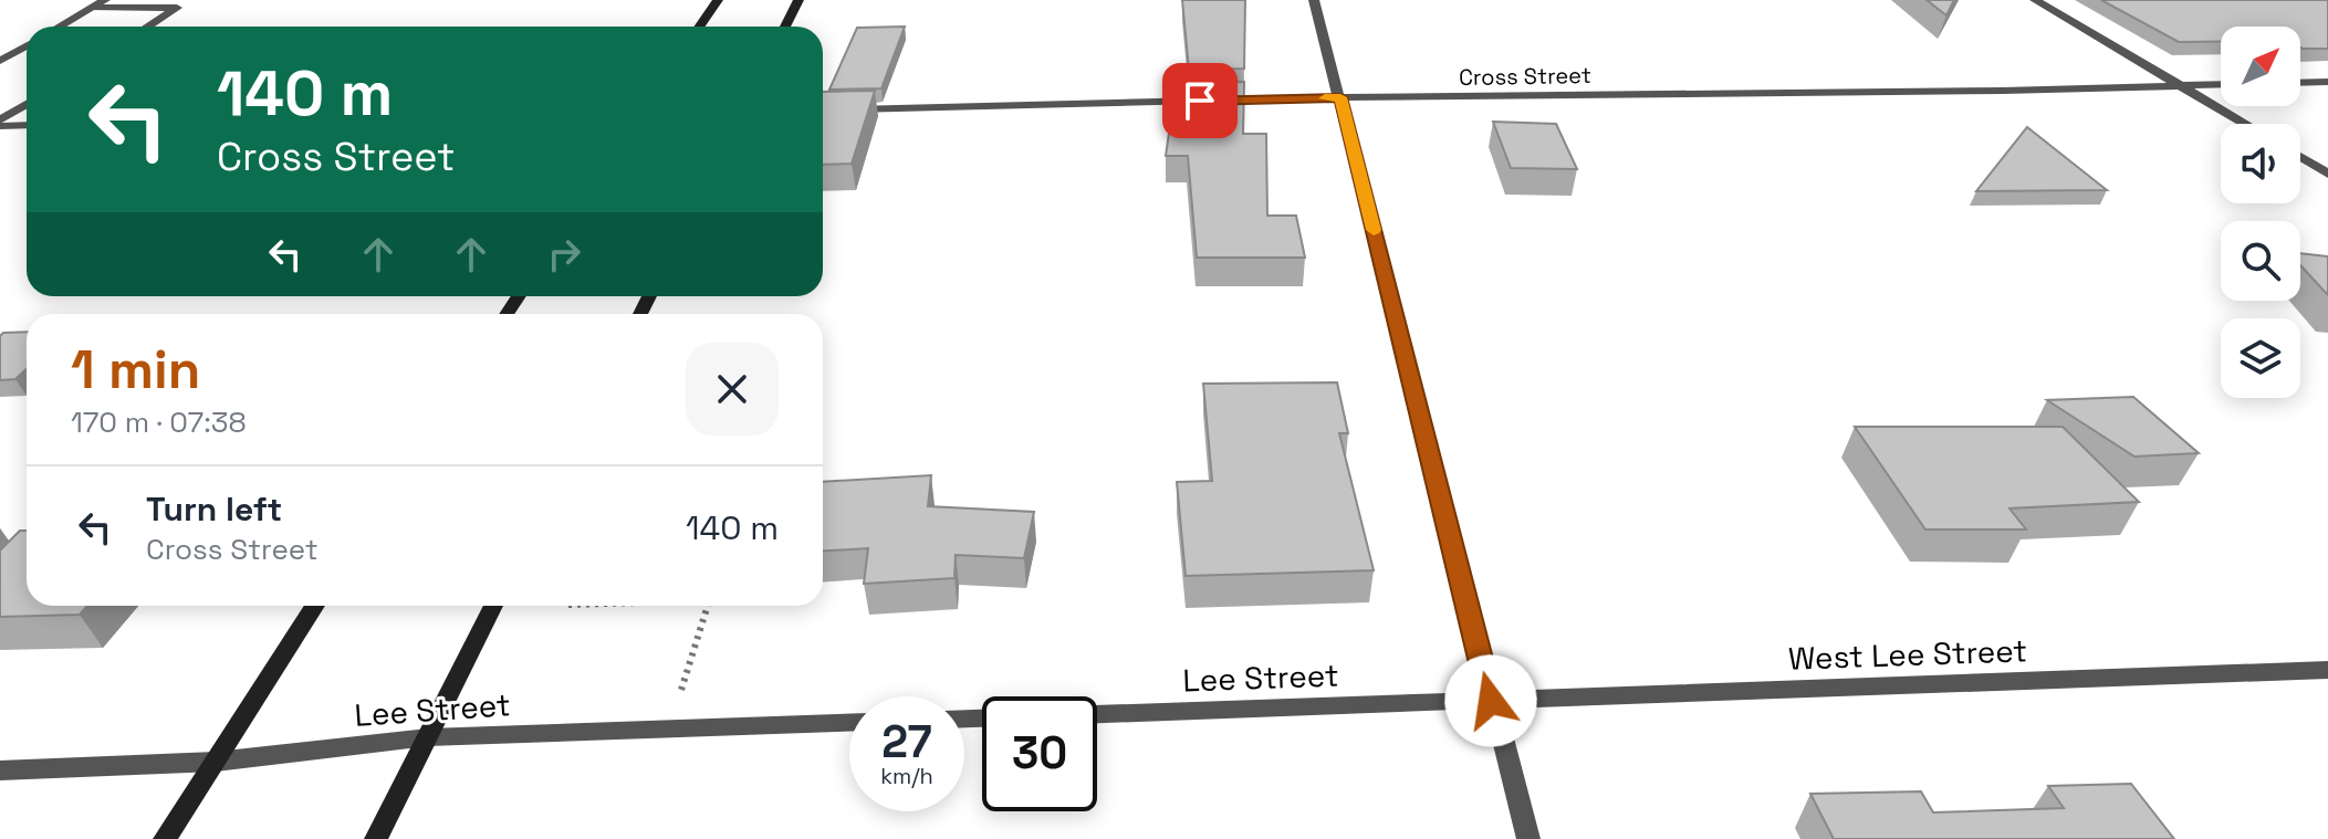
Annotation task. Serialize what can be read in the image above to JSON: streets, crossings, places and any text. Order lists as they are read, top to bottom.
{
  "streets": {
    "street": ["Cross Street", "West Lee Street", "Lee Street"]
  },
  "crossings": [
    ["West Lee Street", "Lee Street"]
  ],
  "north": "top right",
  "page": {
    "turn": ["140 m", "Cross Street"],
    "heading": ["1 min", "170 m · 07:38"],
    "list": [
      {
        "name": "Turn left",
        "note": "Cross Street",
        "value": "140 m"
      }
    ],
    "speed": "27 km/h",
    "limit": "30"
  }
}
